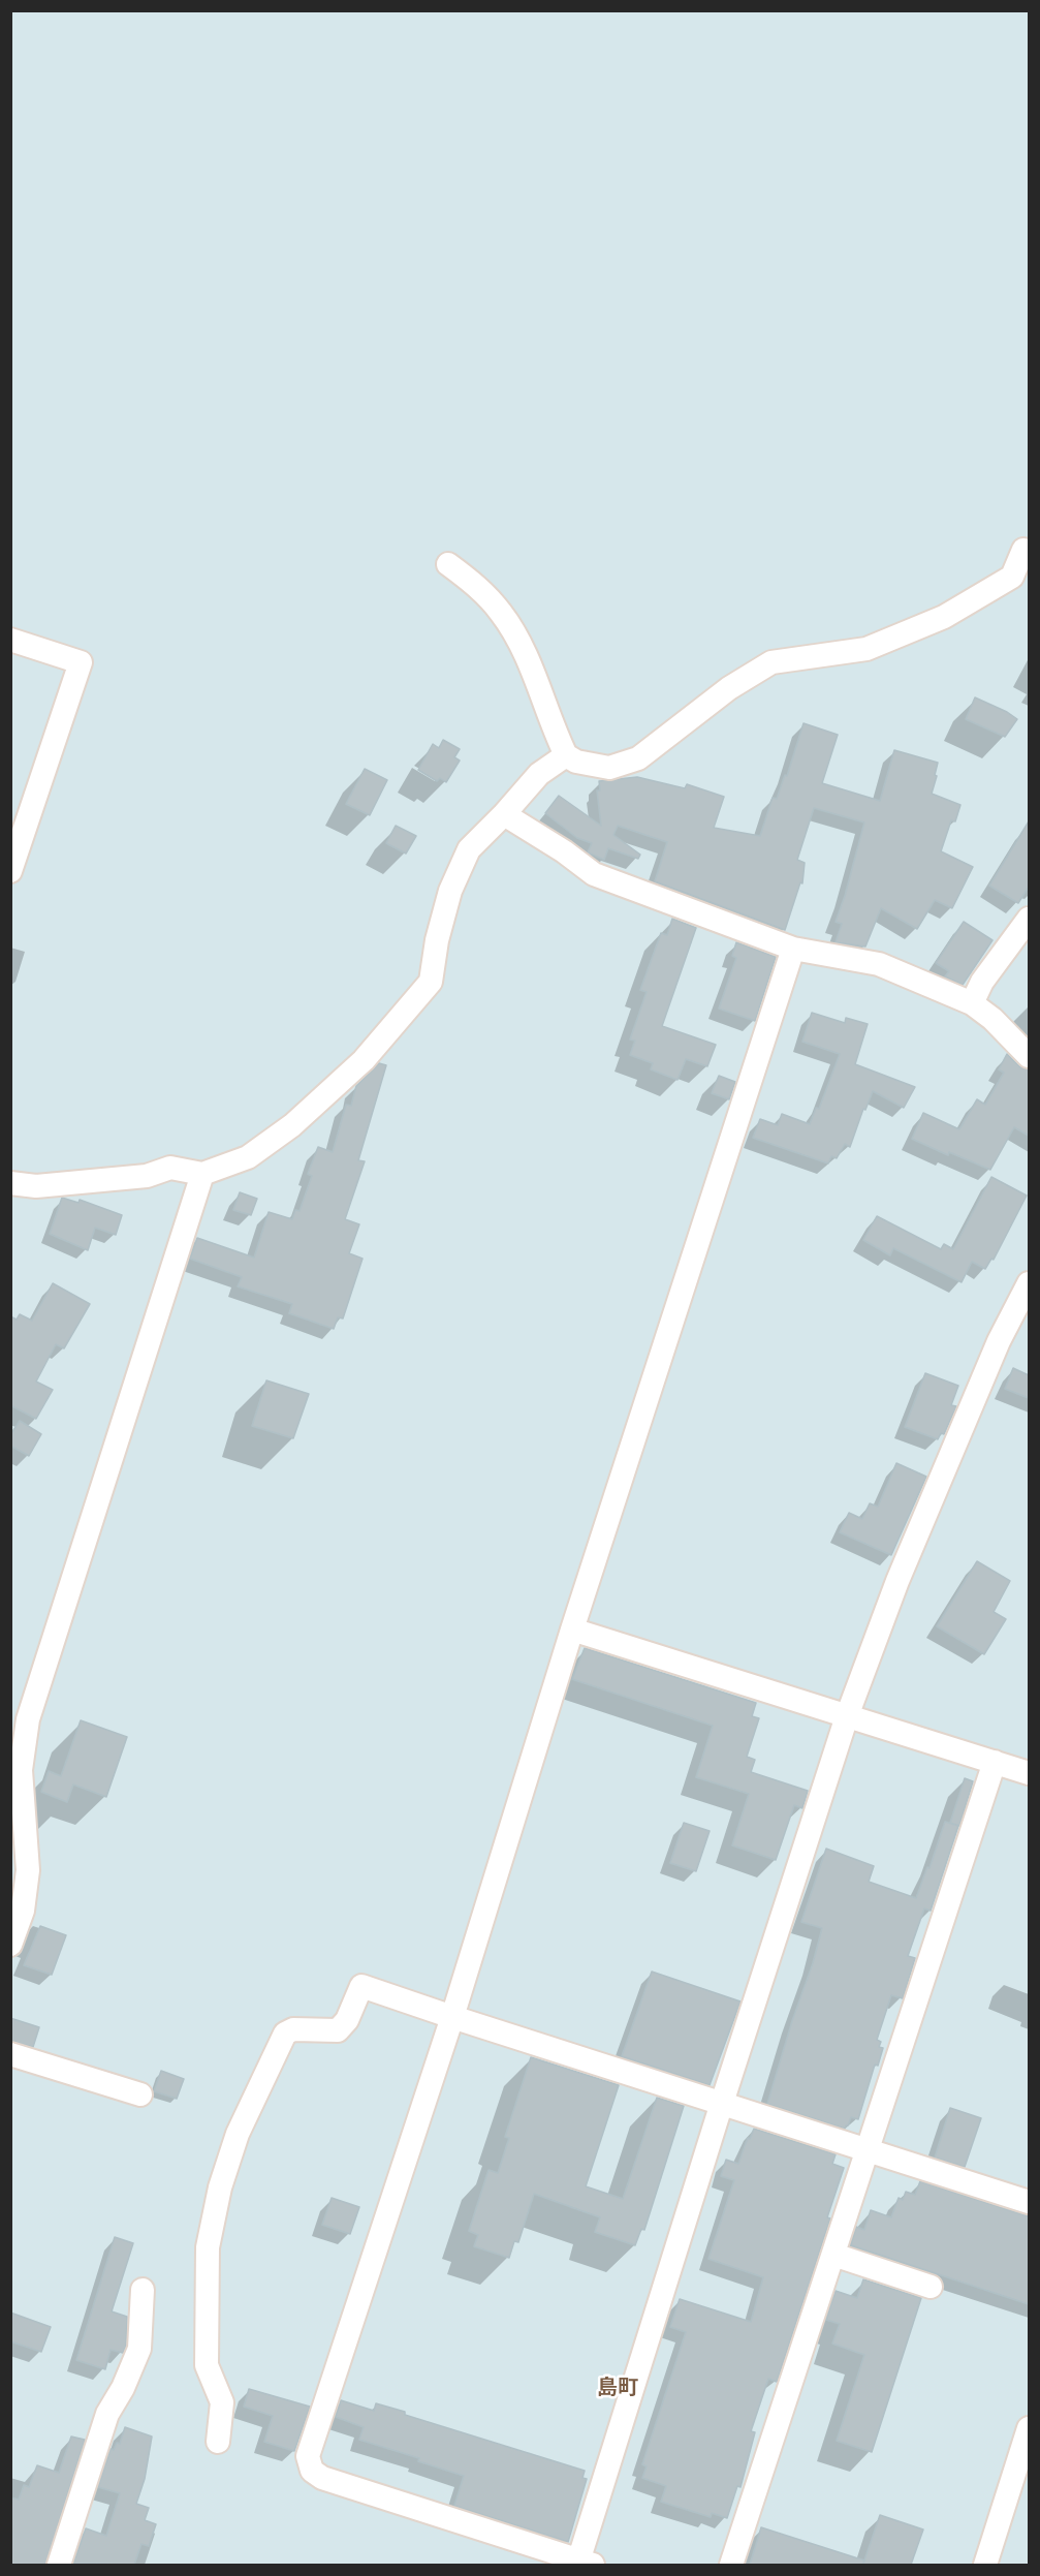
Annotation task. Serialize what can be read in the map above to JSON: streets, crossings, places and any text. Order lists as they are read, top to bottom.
{
  "districts": ["島町"]
}
